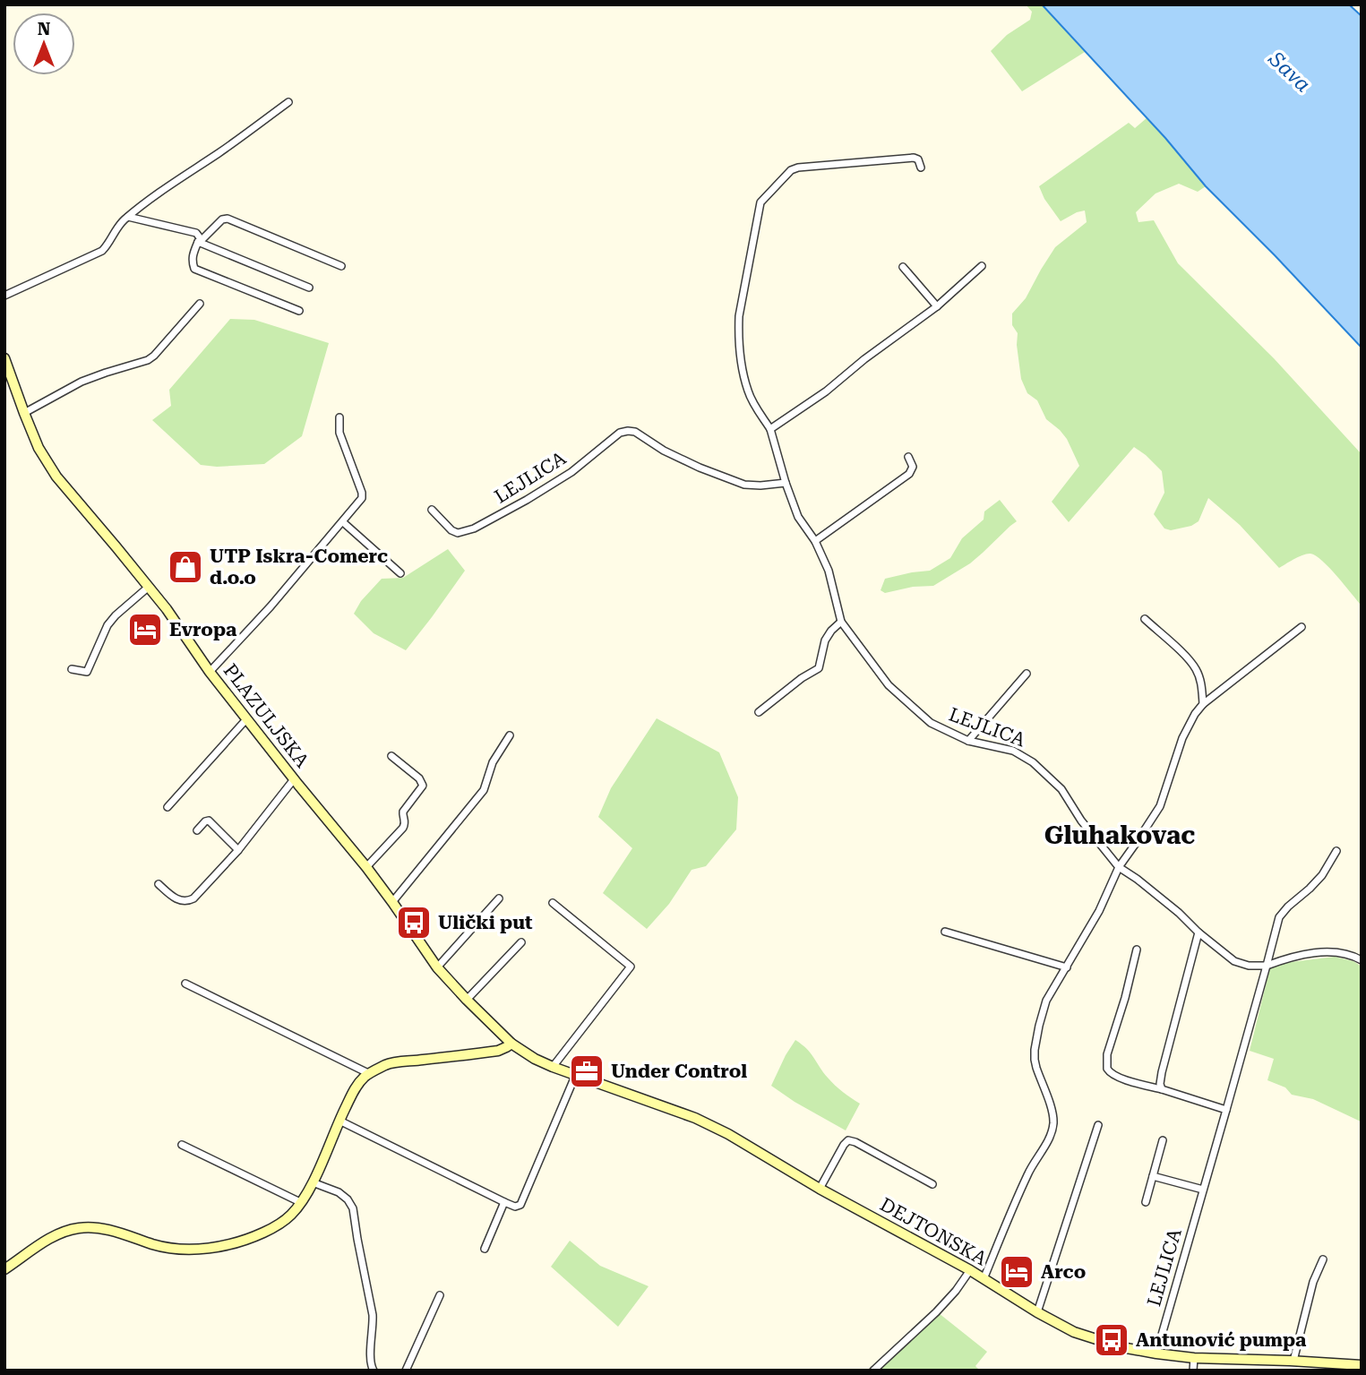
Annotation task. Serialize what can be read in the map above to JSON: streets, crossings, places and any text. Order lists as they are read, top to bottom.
{
  "streets": {
    "main road": ["PLAZULJSKA", "DEJTONSKA"],
    "street": ["LEJLICA"]
  },
  "crossings": [
    ["LEJLICA", "DEJTONSKA"],
    ["PLAZULJSKA", "DEJTONSKA"]
  ],
  "districts": ["Gluhakovac"],
  "water": ["Sava"],
  "places": {
    "shop": ["UTP Iskra-Comerc d.o.o"],
    "hotel": ["Evropa", "Arco"],
    "bus stop": ["Ulički put", "Antunović pumpa"],
    "office": ["Under Control"]
  },
  "north": "top"
}
